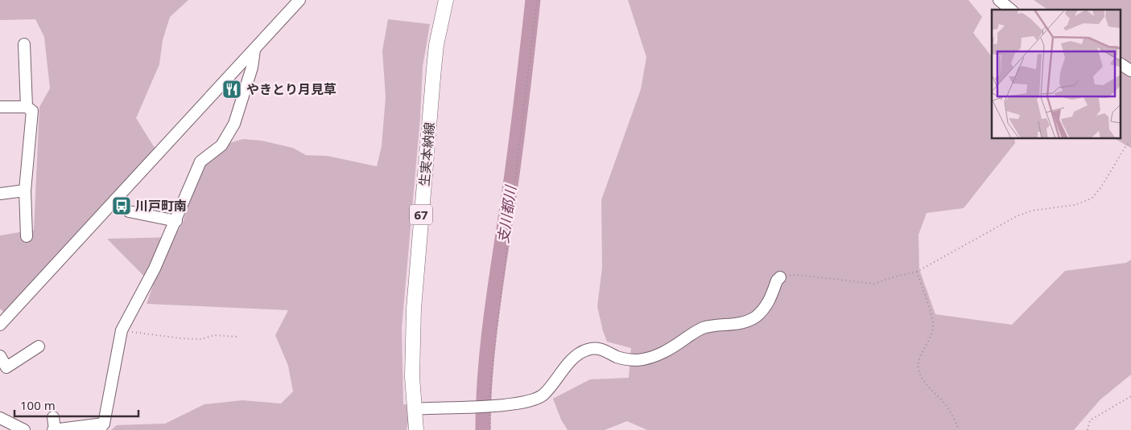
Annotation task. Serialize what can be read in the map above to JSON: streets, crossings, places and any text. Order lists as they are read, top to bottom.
{
  "streets": {
    "main road": ["生実本納線", "67"]
  },
  "water": ["支川都川"],
  "places": {
    "restaurant": ["やきとり月見草"],
    "bus stop": ["川戸町南"]
  },
  "scale_bar": "100 m"
}
